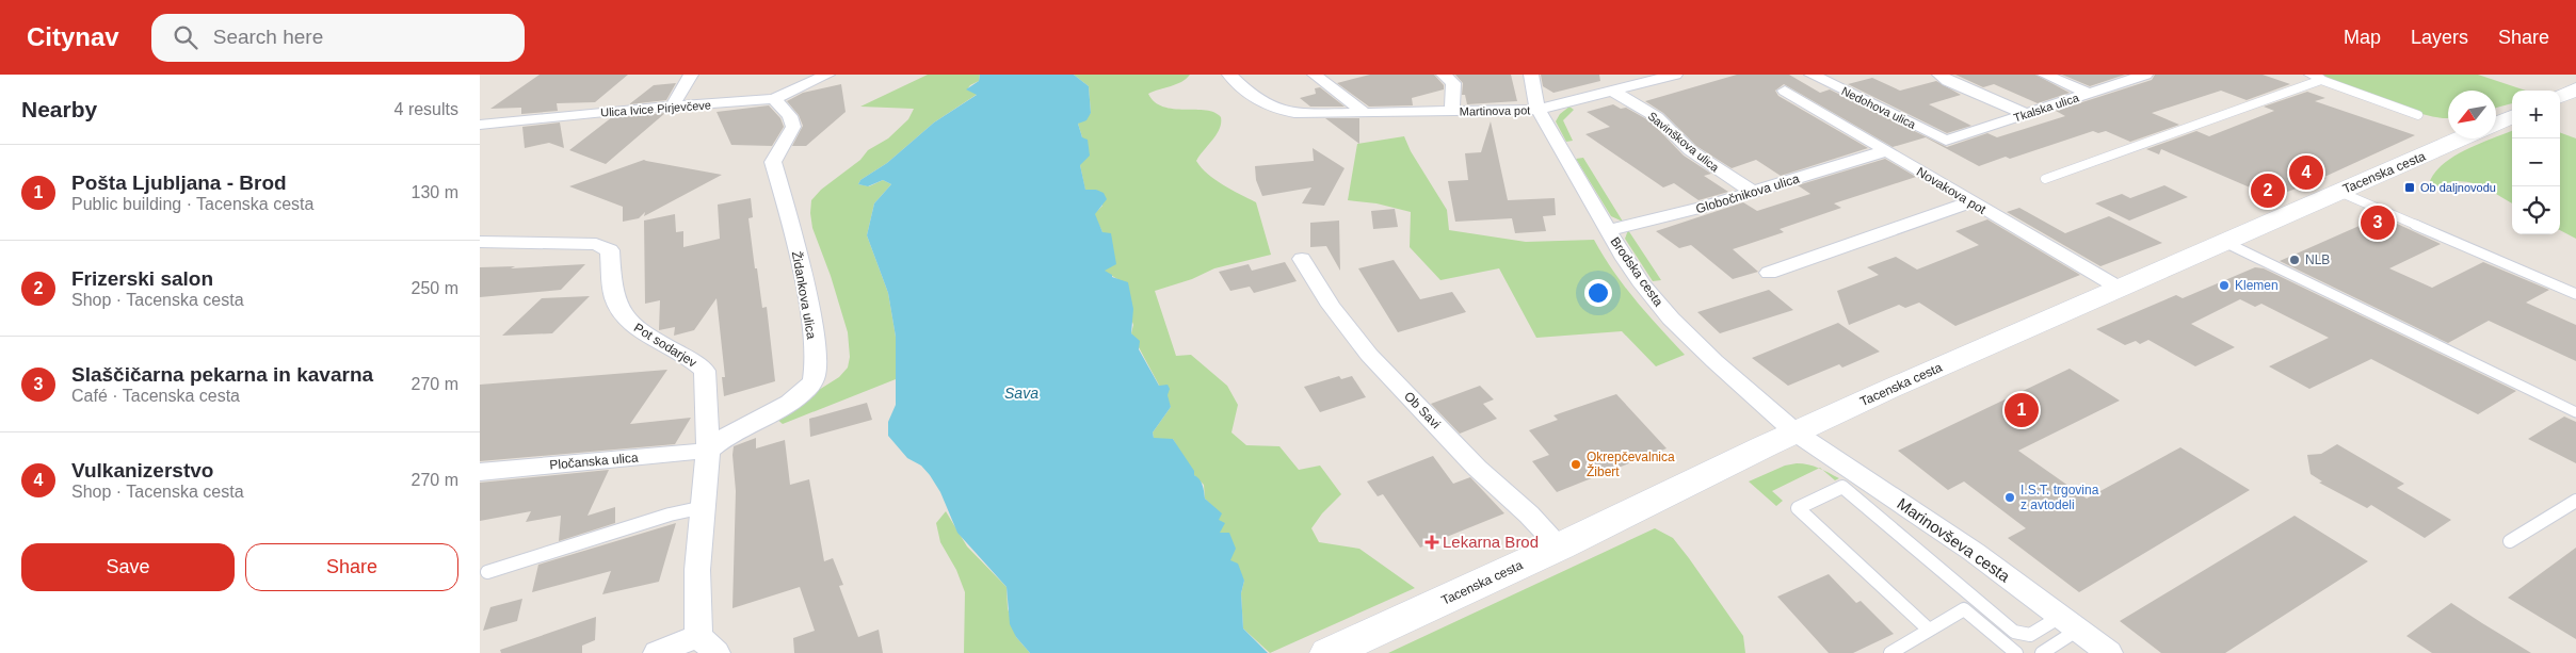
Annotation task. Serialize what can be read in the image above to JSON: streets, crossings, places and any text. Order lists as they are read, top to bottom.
{
  "streets": {
    "main road": ["Tacenska cesta"],
    "street": [
      "Nedohova ulica",
      "Tkalska ulica",
      "Ulica Ivice Pirjevčeve",
      "Martinova pot",
      "Savinškova ulica",
      "Novakova pot",
      "Globočnikova ulica",
      "Brodska cesta",
      "Židankova ulica",
      "Pot sodarjev",
      "Ob Savi",
      "Pločanska ulica",
      "Marinovševa cesta"
    ]
  },
  "crossings": [
    ["Nedohova ulica", "Tkalska ulica"],
    ["Ulica Ivice Pirjevčeve", "Židankova ulica"],
    ["Martinova pot", "Savinškova ulica"],
    ["Martinova pot", "Brodska cesta"],
    ["Savinškova ulica", "Globočnikova ulica"],
    ["Tacenska cesta", "Novakova pot"],
    ["Tacenska cesta", "Brodska cesta"],
    ["Tacenska cesta", "Ob Savi"],
    ["Tacenska cesta", "Marinovševa cesta"],
    ["Novakova pot", "Globočnikova ulica"],
    ["Globočnikova ulica", "Brodska cesta"],
    ["Brodska cesta", "Marinovševa cesta"],
    ["Židankova ulica", "Pot sodarjev"],
    ["Židankova ulica", "Pločanska ulica"],
    ["Pot sodarjev", "Pločanska ulica"]
  ],
  "water": ["Sava"],
  "places": {
    "transit": ["Ob daljnovodu"],
    "other": [
      "NLB",
      "Klemen",
      "Okrepčevalnica Žibert",
      "I.S.T. trgovina z avtodeli"
    ],
    "health": ["Lekarna Brod"]
  },
  "north": "bottom left",
  "page": {
    "header": "Citynav",
    "search": "Search here",
    "nav": ["Map", "Layers", "Share"],
    "heading": ["Nearby", "4 results"],
    "map_buttons": ["+", "−"],
    "list": [
      {
        "mark": "1",
        "name": "Pošta Ljubljana - Brod",
        "note": "Public building · Tacenska cesta",
        "value": "130 m"
      },
      {
        "mark": "2",
        "name": "Frizerski salon",
        "note": "Shop · Tacenska cesta",
        "value": "250 m"
      },
      {
        "mark": "3",
        "name": "Slaščičarna pekarna in kavarna",
        "note": "Café · Tacenska cesta",
        "value": "270 m"
      },
      {
        "mark": "4",
        "name": "Vulkanizerstvo",
        "note": "Shop · Tacenska cesta",
        "value": "270 m"
      }
    ],
    "pins": [
      "4",
      "2",
      "3",
      "1"
    ],
    "buttons": ["Save", "Share"]
  }
}
